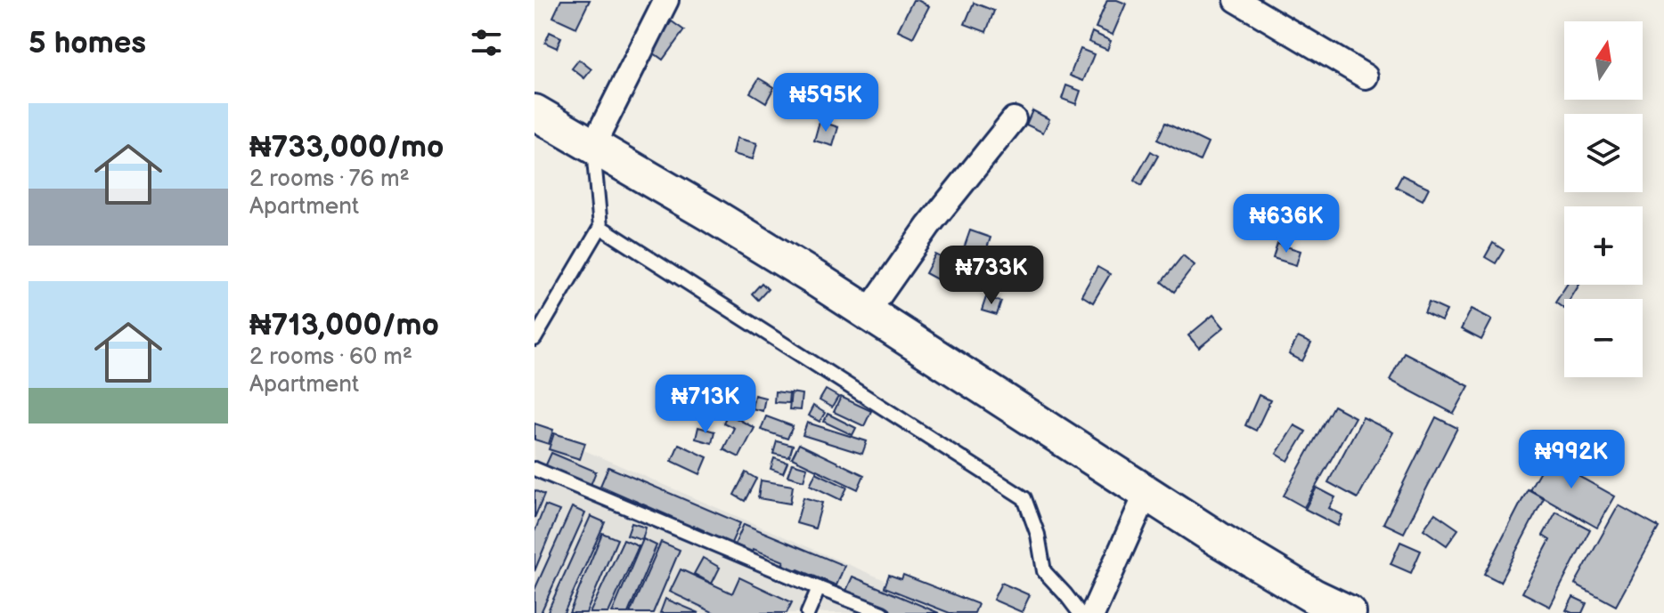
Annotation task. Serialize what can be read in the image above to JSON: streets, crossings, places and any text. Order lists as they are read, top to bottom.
{
  "north": "top",
  "page": {
    "heading": "5 homes",
    "map_buttons": ["+", "−"],
    "price": [
      "₦595K",
      "₦636K",
      "₦733K",
      "₦713K",
      "₦992K"
    ],
    "list": [
      {
        "name": "₦733,000/mo",
        "note": "2 rooms · 76 m² · Apartment"
      },
      {
        "name": "₦713,000/mo",
        "note": "2 rooms · 60 m² · Apartment"
      }
    ]
  }
}
